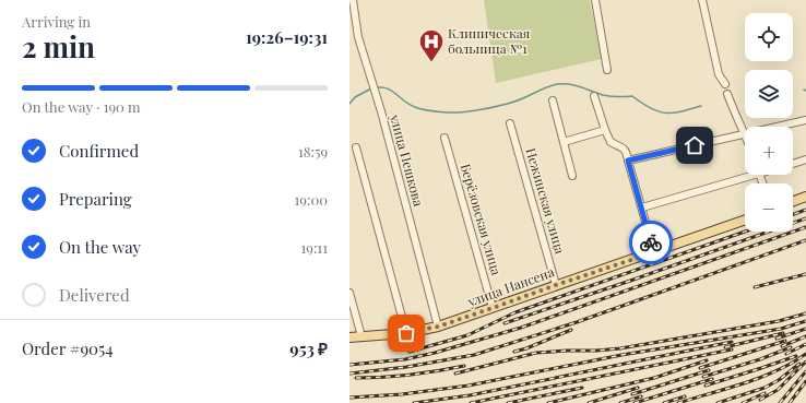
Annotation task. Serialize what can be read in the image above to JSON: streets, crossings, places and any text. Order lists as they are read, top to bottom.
{
  "streets": {
    "main road": ["улица Нансена"],
    "street": ["улица Пешкова", "Нежинская улица", "Берёзовская улица"]
  },
  "crossings": [
    ["улица Пешкова", "улица Нансена"],
    ["Нежинская улица", "улица Нансена"],
    ["Берёзовская улица", "улица Нансена"]
  ],
  "places": {
    "hospital": ["Клиническая больница №1"]
  },
  "page": {
    "heading": ["2 min", "Arriving in", "19:26–19:31"],
    "panel": ["Order #9054", "953 ₽"],
    "map_buttons": ["+", "−"],
    "bar": "On the way · 190 m",
    "list": [
      ["Confirmed", "18:59"],
      ["Preparing", "19:00"],
      ["On the way", "19:11"],
      "Delivered"
    ]
  }
}
